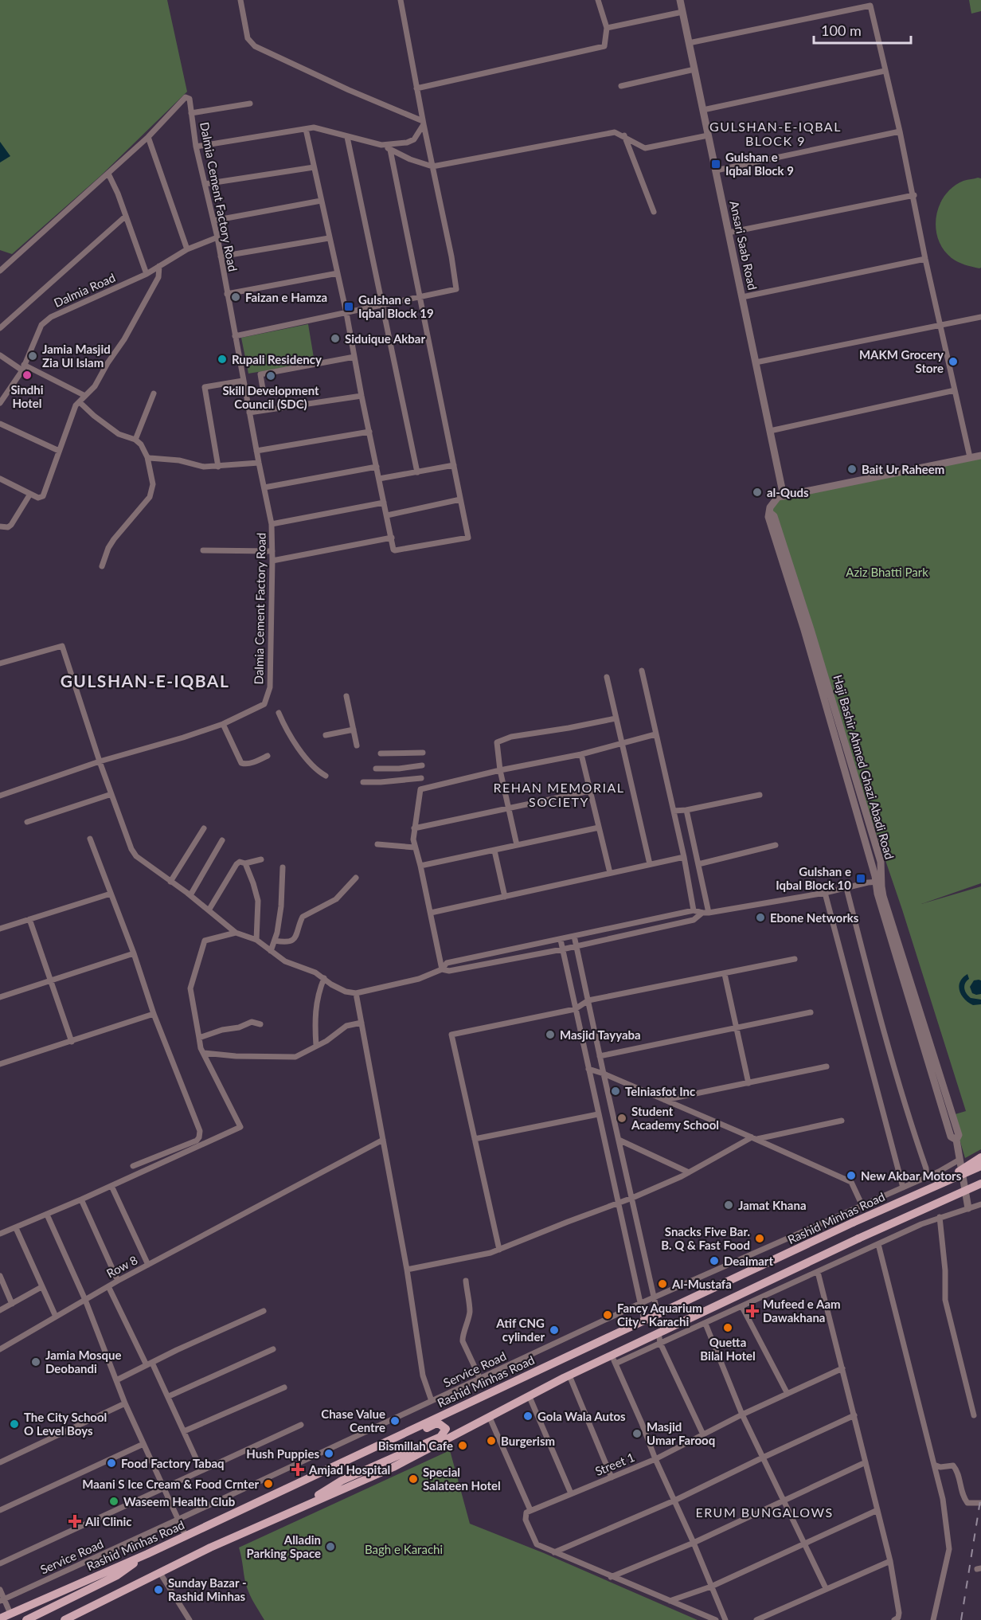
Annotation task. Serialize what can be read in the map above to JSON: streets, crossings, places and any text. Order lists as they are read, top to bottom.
{
  "streets": {
    "main road": ["Rashid Minhas Road"],
    "street": [
      "Dalmia Cement Factory Road",
      "Ansari Saab Road",
      "Dalmia Road",
      "Haji Bashir Ahmed Ghazi Abadi Road",
      "Row 8",
      "Service Road",
      "Street 1"
    ]
  },
  "crossings": [
    ["Dalmia Cement Factory Road", "Dalmia Road"],
    ["Ansari Saab Road", "Haji Bashir Ahmed Ghazi Abadi Road"],
    ["Haji Bashir Ahmed Ghazi Abadi Road", "Service Road"]
  ],
  "districts": [
    "GULSHAN-E-IQBAL BLOCK 9",
    "GULSHAN-E-IQBAL",
    "REHAN MEMORIAL SOCIETY",
    "ERUM BUNGALOWS"
  ],
  "parks": ["Aziz Bhatti Park", "Bagh e Karachi"],
  "places": {
    "transit": ["Gulshan e Iqbal Block 9", "Gulshan e Iqbal Block 19", "Gulshan e Iqbal Block 10"],
    "other": [
      "Faizan e Hamza",
      "Siduique Akbar",
      "Jamia Masjid Zia Ul Islam",
      "Rupali Residency",
      "MAKM Grocery Store",
      "Sindhi Hotel",
      "Skill Development Council (SDC)",
      "Bait Ur Raheem",
      "al-Quds",
      "Ebone Networks",
      "Masjid Tayyaba",
      "Telniasfot Inc",
      "Student Academy School",
      "New Akbar Motors",
      "Jamat Khana",
      "Snacks Five Bar. B. Q & Fast Food",
      "Dealmart",
      "Al-Mustafa",
      "Fancy Aquarium City - Karachi",
      "Quetta Bilal Hotel",
      "Atif CNG cylinder",
      "Jamia Mosque Deobandi",
      "Gola Wala Autos",
      "Chase Value Centre",
      "The City School O Level Boys",
      "Masjid Umar Farooq",
      "Burgerism",
      "Bismillah Cafe",
      "Hush Puppies",
      "Food Factory Tabaq",
      "Special Salateen Hotel",
      "Maani S Ice Cream & Food Crnter",
      "Waseem Health Club",
      "Alladin Parking Space",
      "Sunday Bazar - Rashid Minhas"
    ],
    "health": ["Mufeed e Aam Dawakhana", "Amjad Hospital", "Ali Clinic"]
  },
  "scale_bar": "100 m"
}
